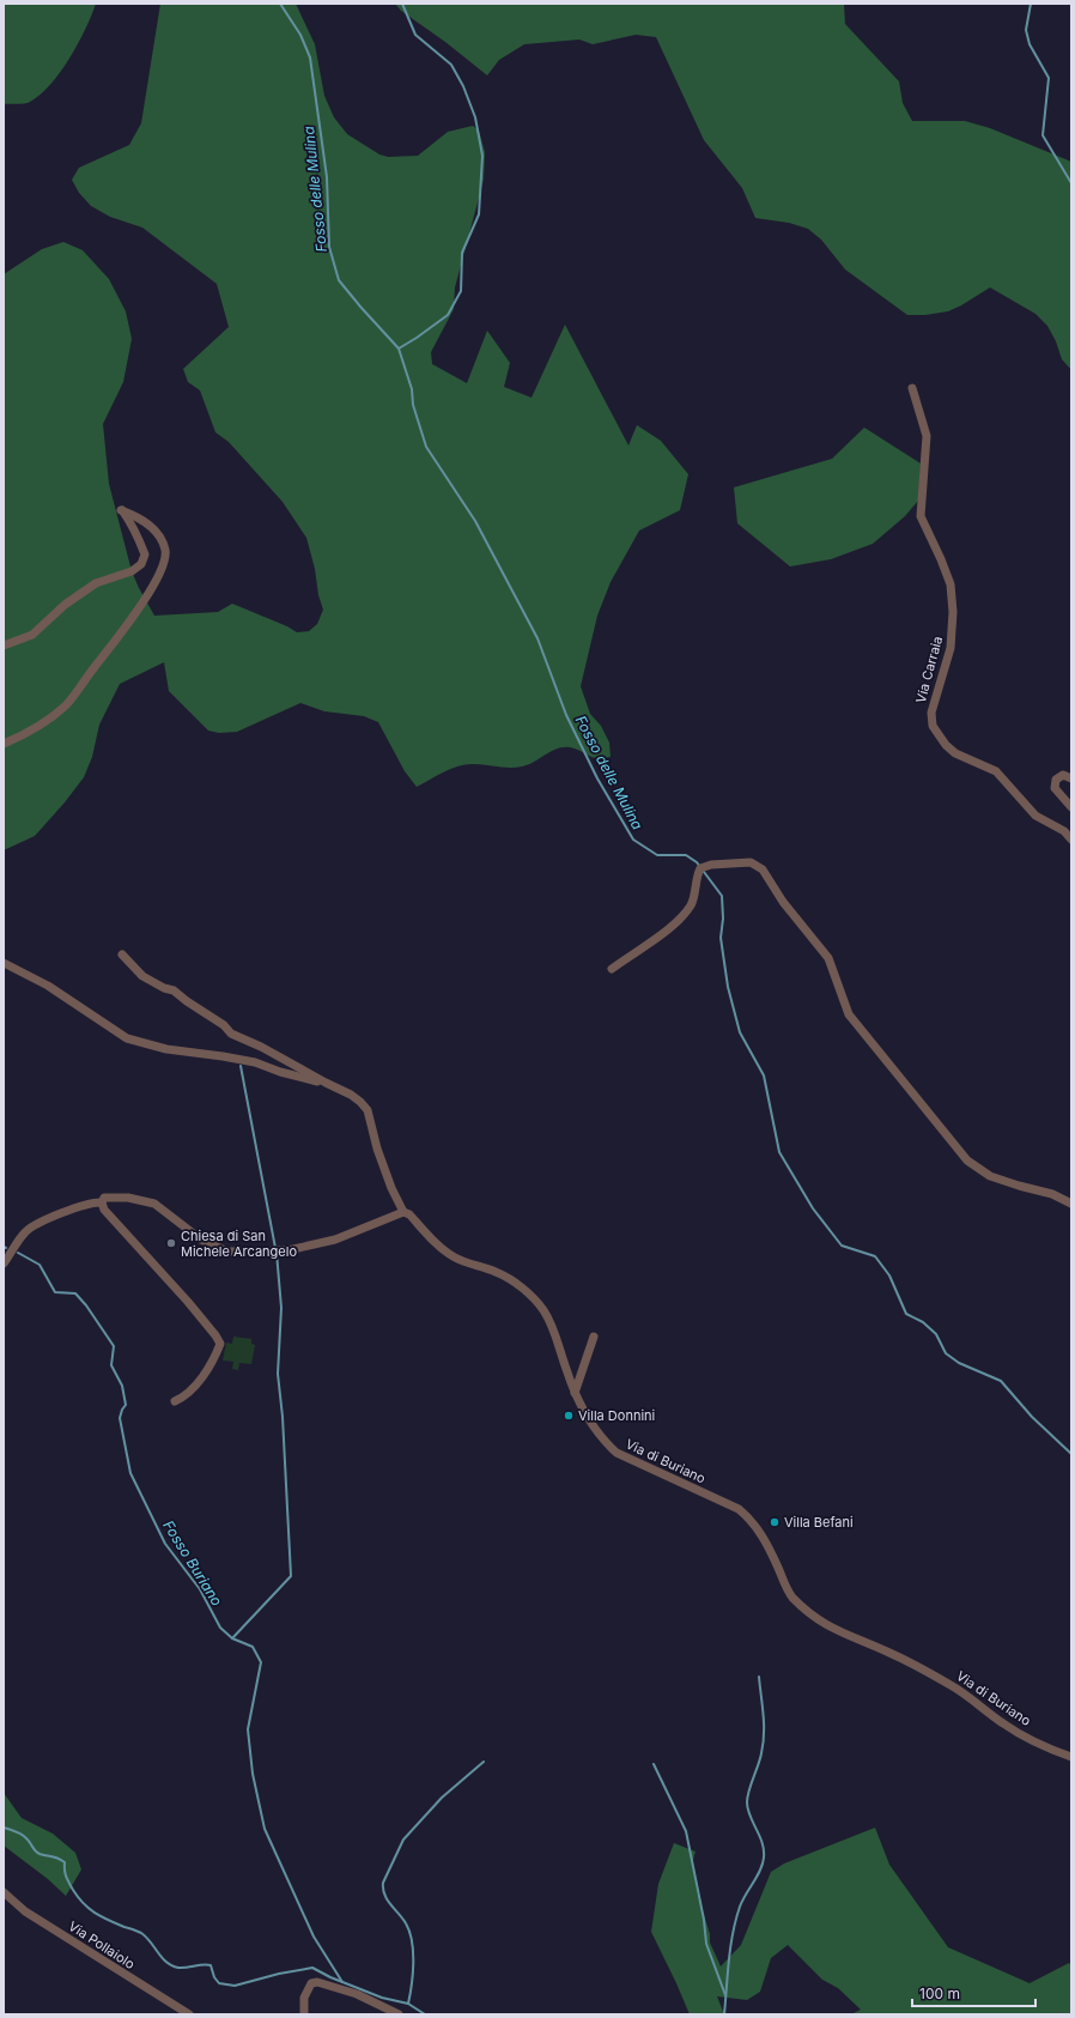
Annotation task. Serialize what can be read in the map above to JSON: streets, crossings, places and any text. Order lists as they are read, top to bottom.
{
  "streets": {
    "street": ["Via Carraia", "Via di Buriano", "Via Pollaiolo"]
  },
  "water": ["Fosso delle Mulina", "Fosso Buriano"],
  "places": ["Chiesa di San Michele Arcangelo", "Villa Donnini", "Villa Befani"],
  "scale_bar": "100 m"
}
